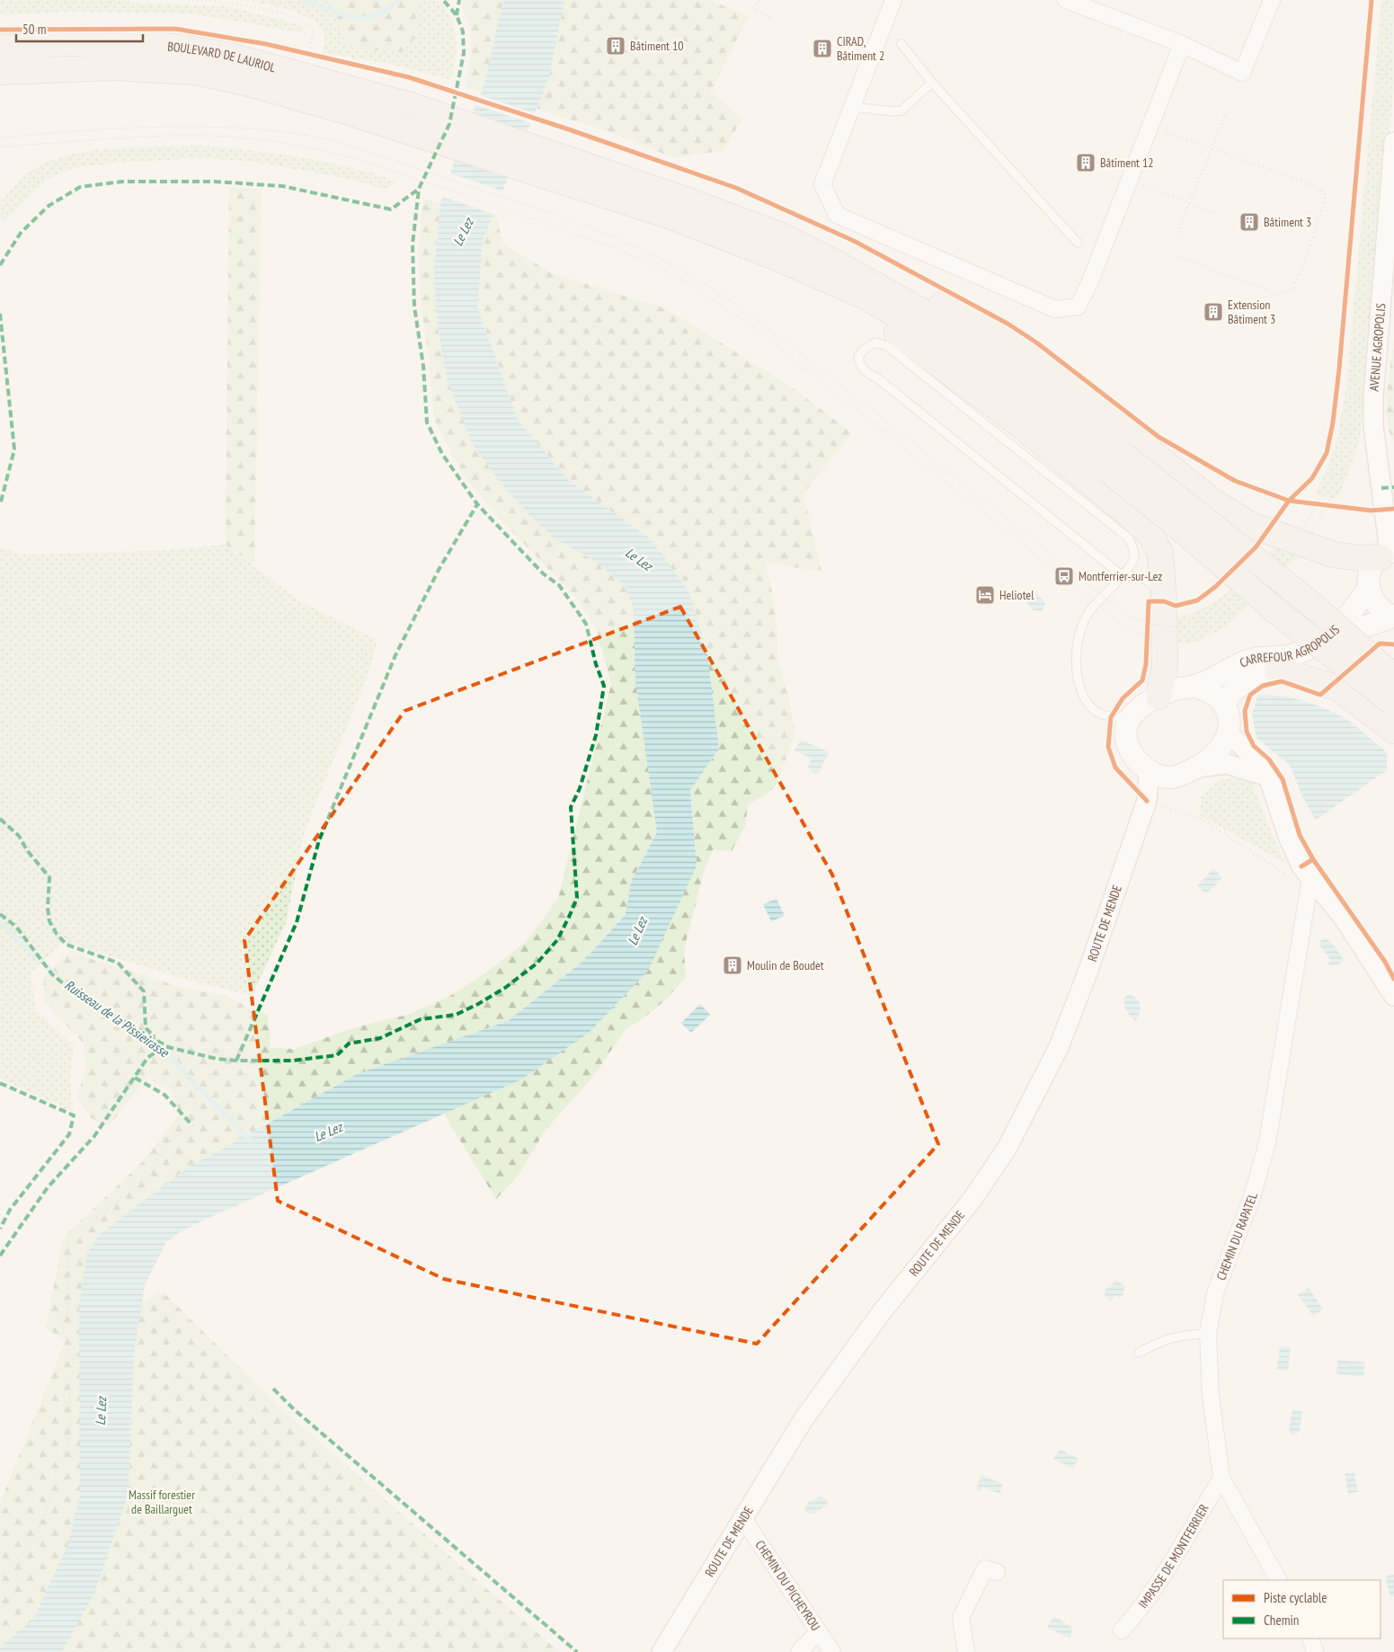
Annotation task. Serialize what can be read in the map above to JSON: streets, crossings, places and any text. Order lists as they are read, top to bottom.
{
  "streets": {
    "main road": ["BOULEVARD DE LAURIOL", "CARREFOUR AGROPOLIS"],
    "street": [
      "AVENUE AGROPOLIS",
      "ROUTE DE MENDE",
      "CHEMIN DU RAPATEL",
      "IMPASSE DE MONTFERRIER",
      "CHEMIN DU PICHEYROU"
    ]
  },
  "crossings": [
    ["AVENUE AGROPOLIS", "CARREFOUR AGROPOLIS"],
    ["ROUTE DE MENDE", "CHEMIN DU PICHEYROU"],
    ["CHEMIN DU RAPATEL", "IMPASSE DE MONTFERRIER"]
  ],
  "water": ["Le Lez", "Ruisseau de la Pissieirasse"],
  "parks": ["Massif forestier de Baillarguet"],
  "places": {
    "building": [
      "Bâtiment 10",
      "CIRAD, Bâtiment 2",
      "Bâtiment 12",
      "Bâtiment 3",
      "Extension Bâtiment 3",
      "Moulin de Boudet"
    ],
    "bus stop": ["Montferrier-sur-Lez"],
    "hotel": ["Heliotel"]
  },
  "legend": ["Piste cyclable", "Chemin"],
  "scale_bar": "50 m"
}
